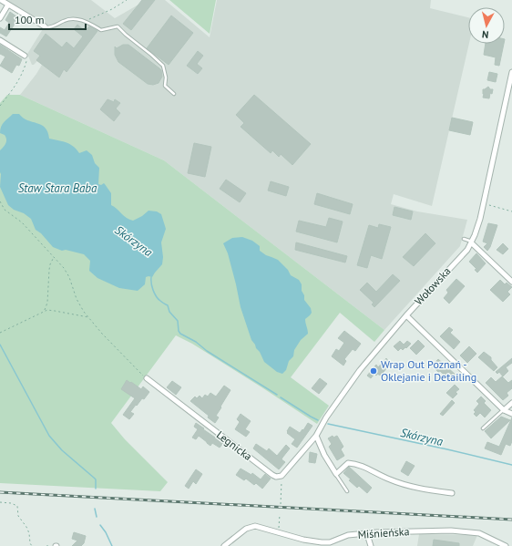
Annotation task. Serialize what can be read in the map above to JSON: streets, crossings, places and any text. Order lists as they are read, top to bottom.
{
  "streets": {
    "street": ["Wołowska", "Legnicka", "Miśnieńska"]
  },
  "water": ["Staw Stara Baba", "Skórzyna"],
  "places": ["Wrap Out Poznań - Oklejanie i Detailing"],
  "scale_bar": "100 m",
  "north": "bottom"
}
